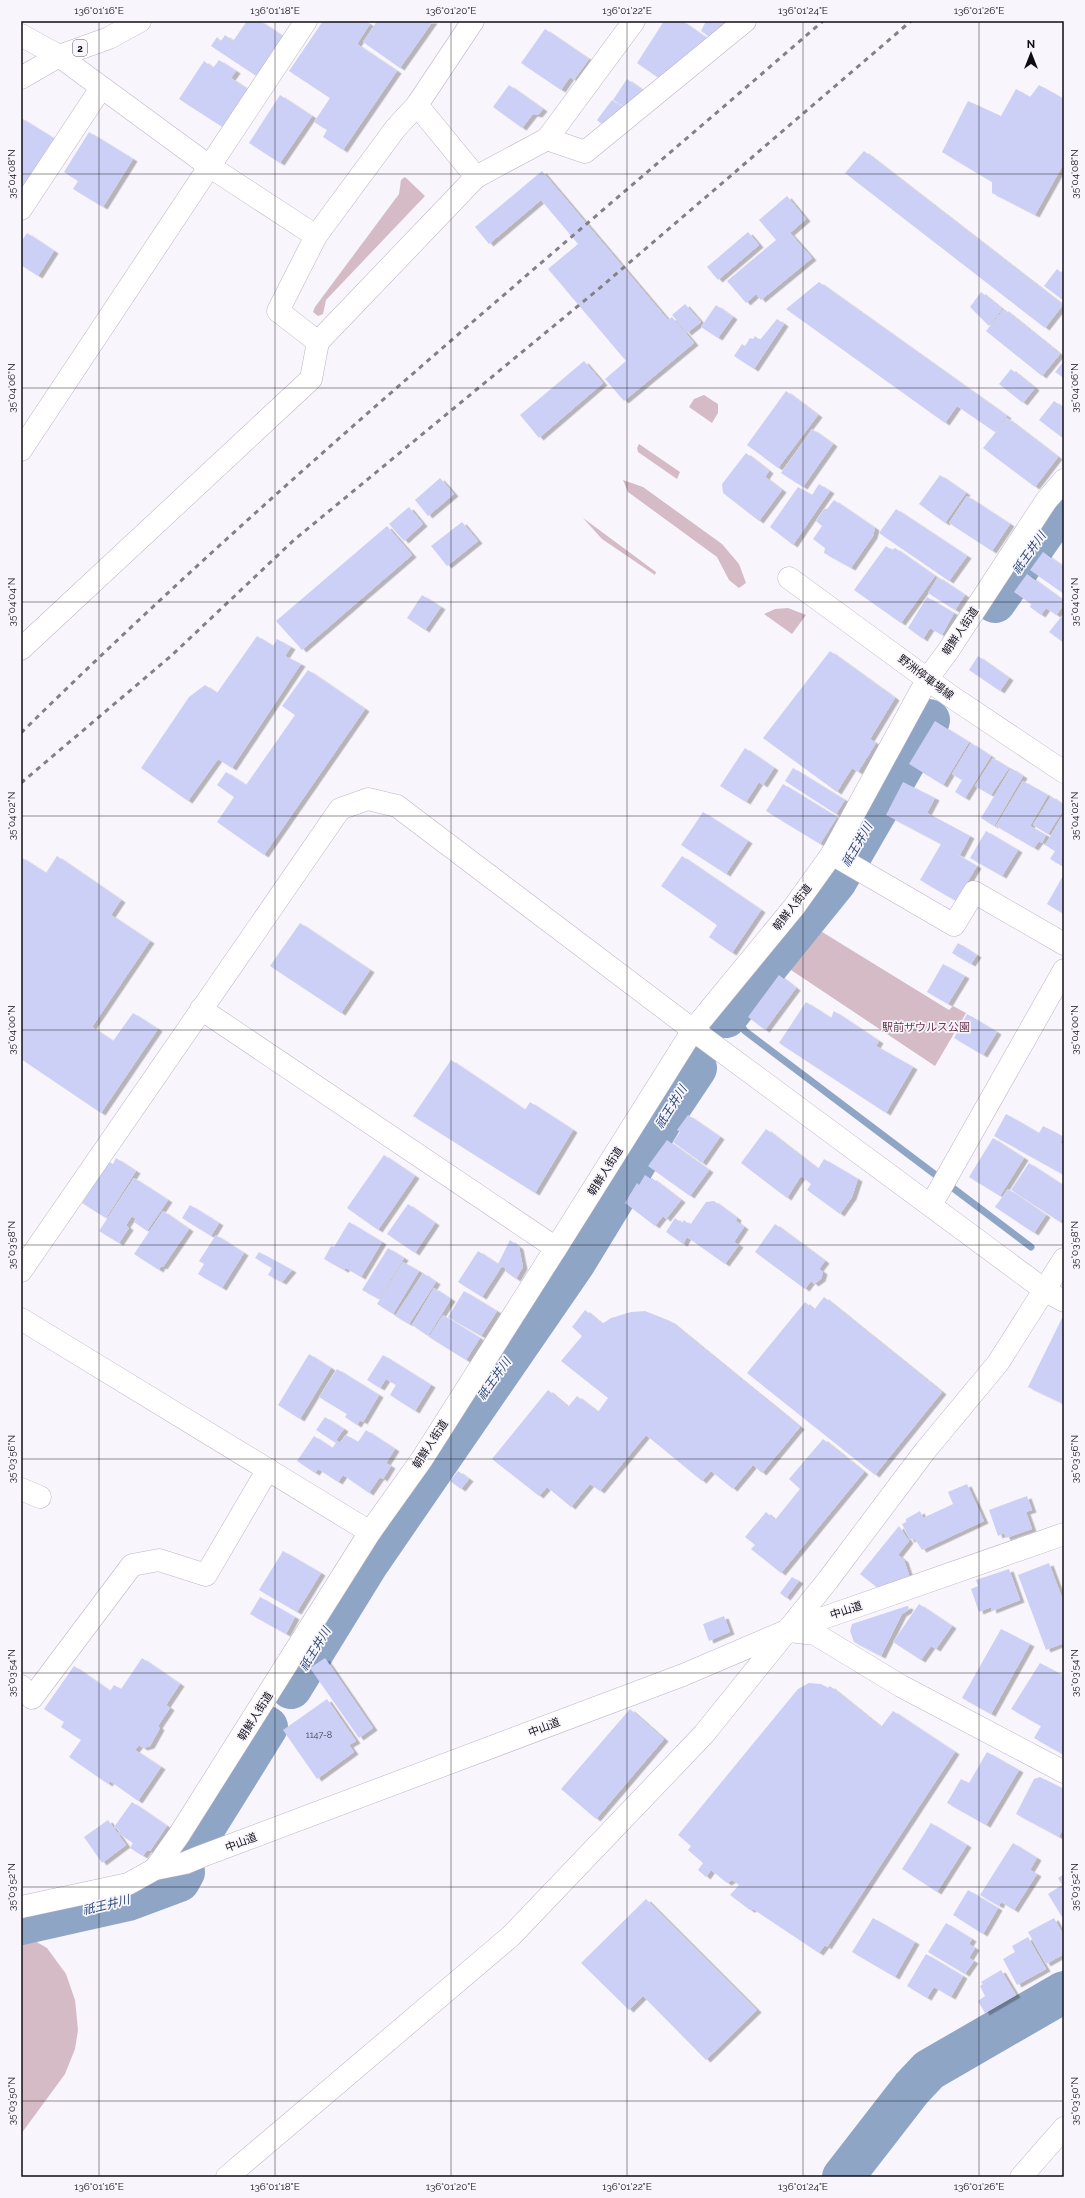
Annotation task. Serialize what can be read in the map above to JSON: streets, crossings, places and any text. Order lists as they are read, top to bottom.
{
  "streets": {
    "street": [
      "2",
      "朝鮮人街道",
      "野洲停車場線",
      "中山道"
    ]
  },
  "crossings": [
    ["朝鮮人街道", "野洲停車場線"],
    ["朝鮮人街道", "中山道"]
  ],
  "water": ["祇王井川"],
  "parks": ["駅前ザウルス公園"],
  "house_numbers": ["1147-8"],
  "north": "top",
  "coordinates": [
    "136°01'16\"E",
    "136°01'18\"E",
    "136°01'20\"E",
    "136°01'22\"E",
    "136°01'24\"E",
    "136°01'26\"E",
    "35°04'08\"N",
    "35°04'06\"N",
    "35°04'04\"N",
    "35°04'02\"N",
    "35°04'00\"N",
    "35°03'58\"N",
    "35°03'56\"N",
    "35°03'54\"N",
    "35°03'52\"N",
    "35°03'50\"N"
  ]
}
